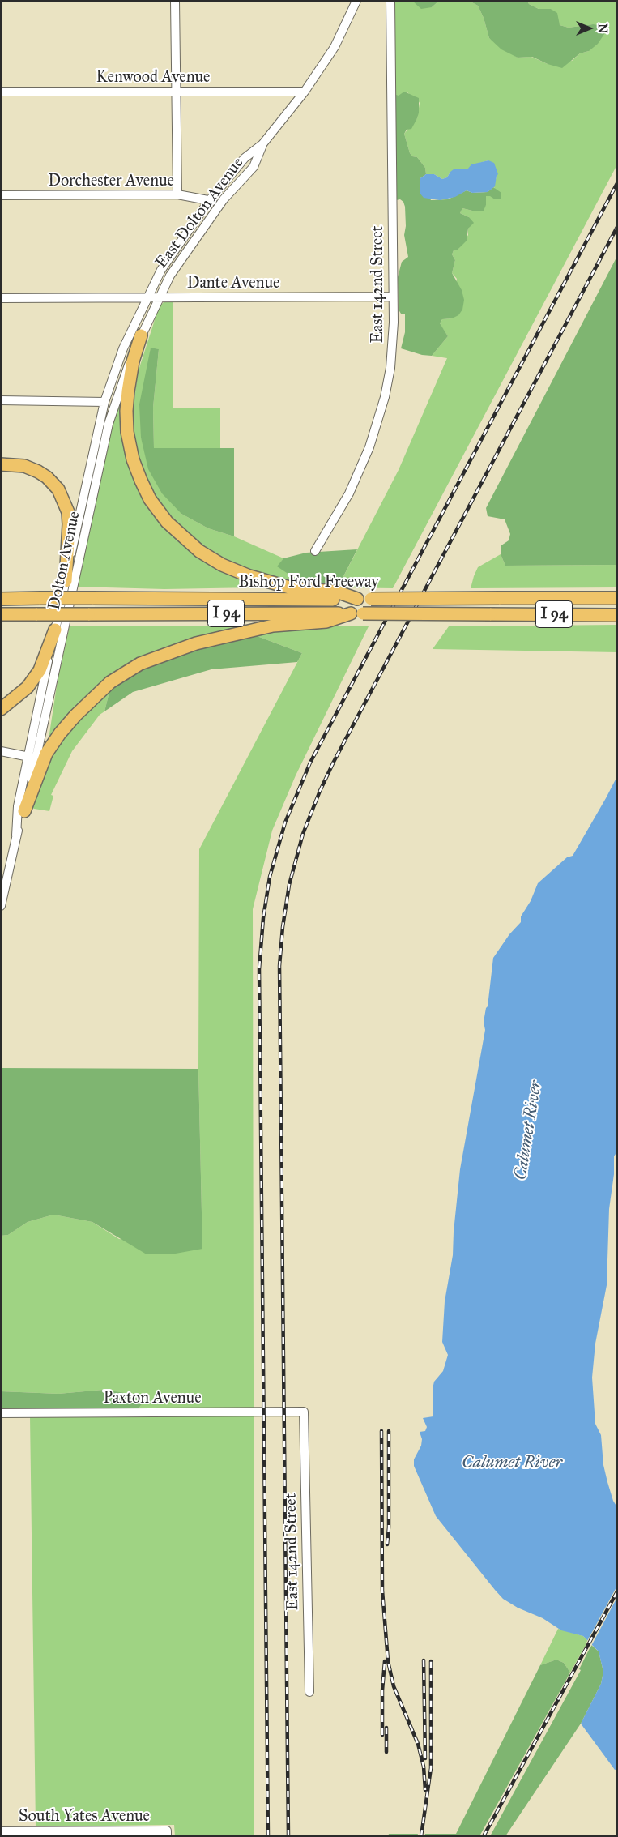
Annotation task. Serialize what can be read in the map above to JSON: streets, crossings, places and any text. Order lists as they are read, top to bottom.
{
  "streets": {
    "highway": ["Bishop Ford Freeway", "I 94"],
    "street": [
      "Kenwood Avenue",
      "Dorchester Avenue",
      "East Dolton Avenue",
      "Dante Avenue",
      "East 142nd Street",
      "Dolton Avenue",
      "Paxton Avenue",
      "South Yates Avenue"
    ]
  },
  "crossings": [
    ["Kenwood Avenue", "East Dolton Avenue"],
    ["Dorchester Avenue", "East Dolton Avenue"],
    ["East Dolton Avenue", "Dante Avenue"],
    ["East Dolton Avenue", "Dolton Avenue"],
    ["Dante Avenue", "East 142nd Street"],
    ["Dante Avenue", "Dolton Avenue"],
    ["East 142nd Street", "Paxton Avenue"]
  ],
  "water": ["Calumet River"],
  "north": "right"
}
